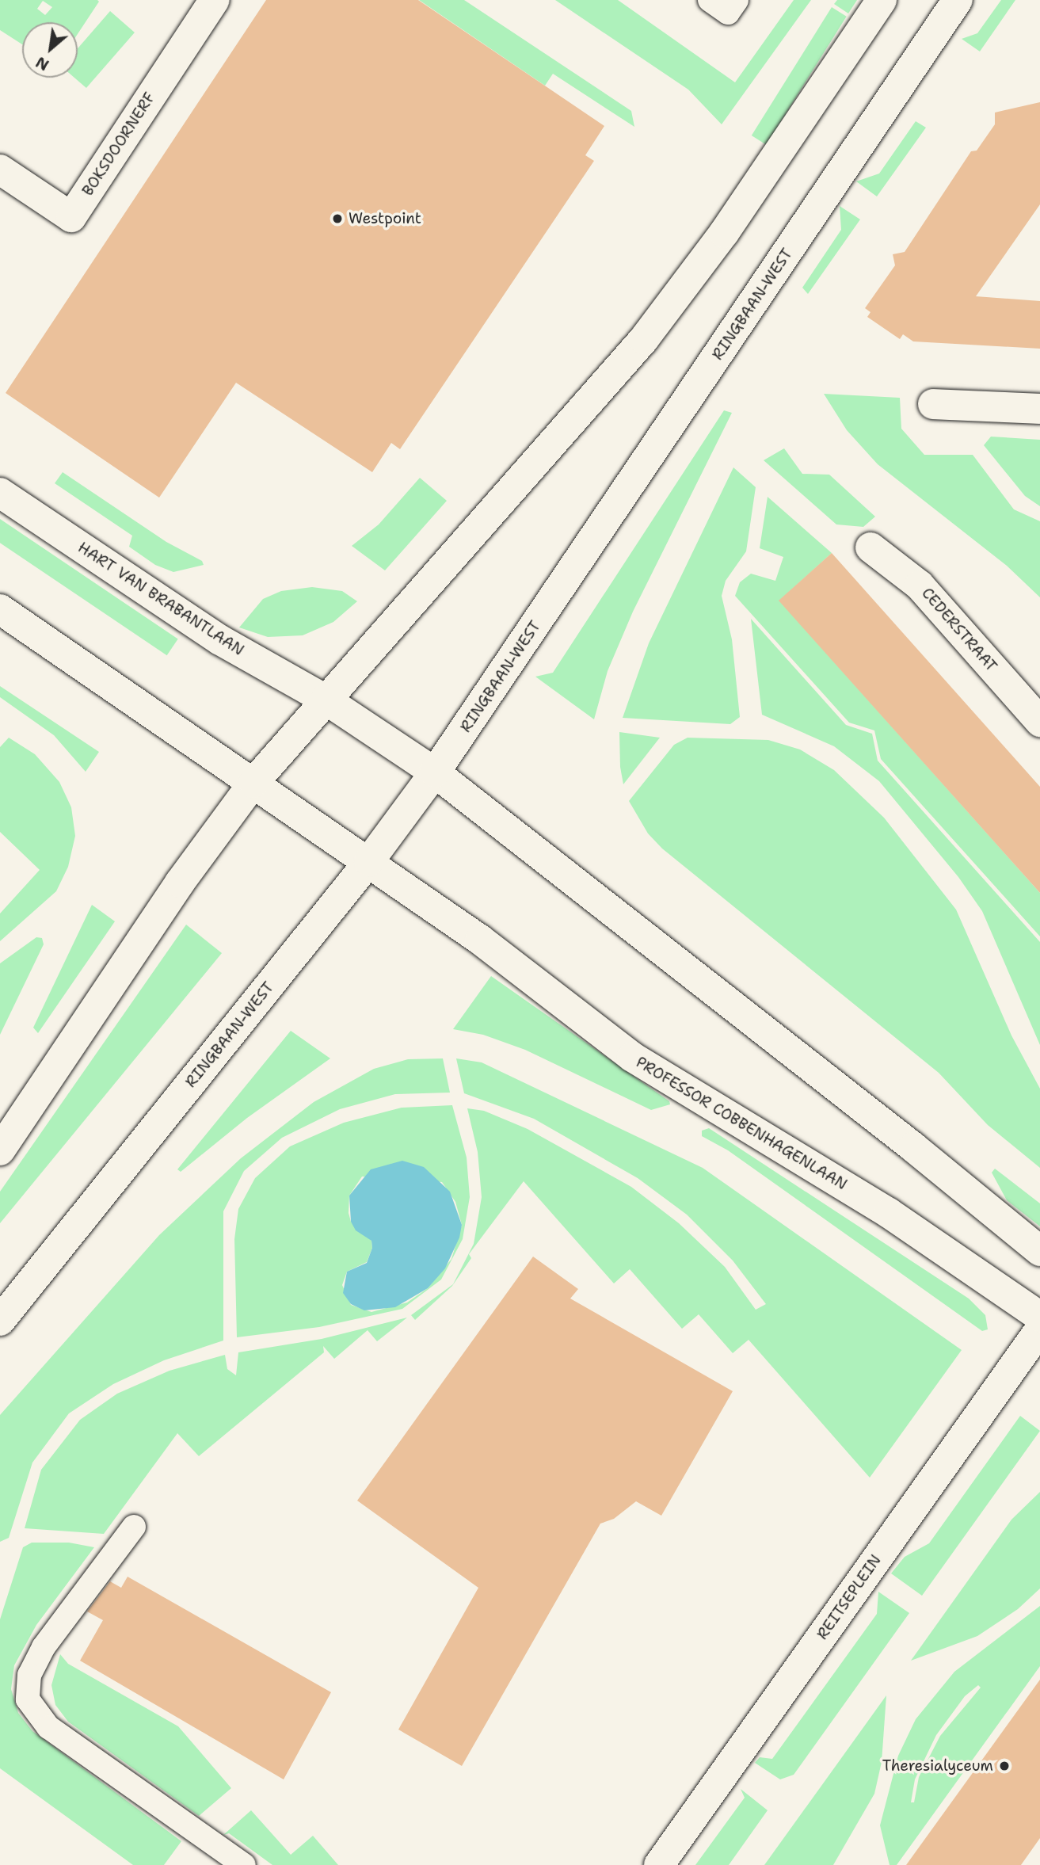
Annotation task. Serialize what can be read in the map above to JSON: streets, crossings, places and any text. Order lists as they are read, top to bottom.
{
  "streets": {
    "street": [
      "BOKSDOORNERF",
      "RINGBAAN-WEST",
      "HART VAN BRABANTLAAN",
      "CEDERSTRAAT",
      "PROFESSOR COBBENHAGENLAAN",
      "REITSEPLEIN"
    ]
  },
  "crossings": [
    ["RINGBAAN-WEST", "HART VAN BRABANTLAAN"],
    ["RINGBAAN-WEST", "PROFESSOR COBBENHAGENLAAN"]
  ],
  "places": ["Westpoint", "Theresialyceum"],
  "north": "bottom left"
}
